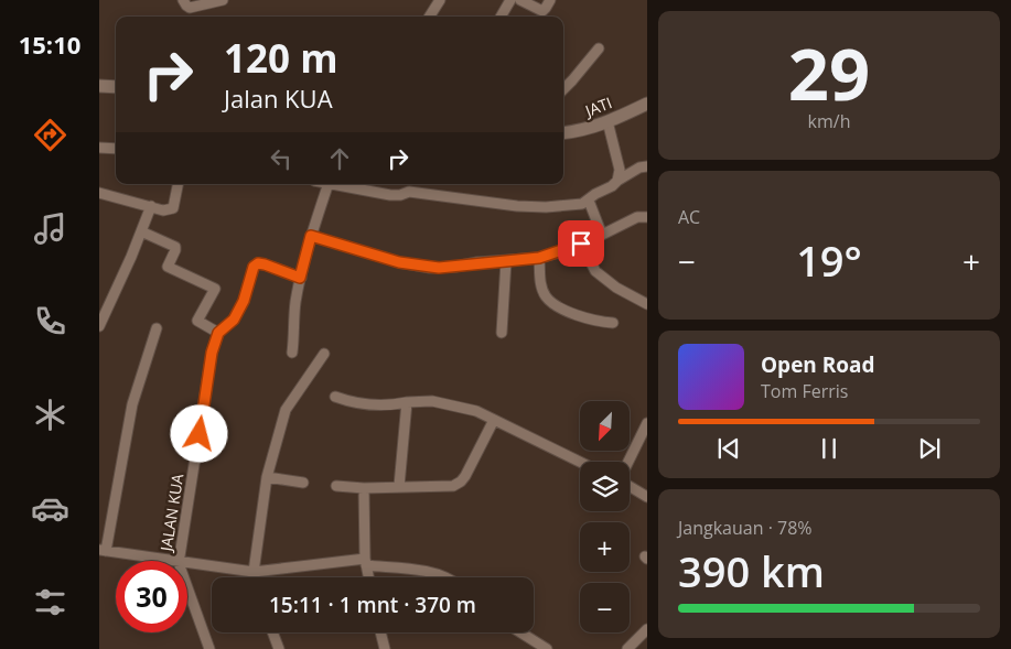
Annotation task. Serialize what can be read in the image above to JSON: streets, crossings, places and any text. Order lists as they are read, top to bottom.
{
  "streets": {
    "street": ["JATI", "JALAN KUA"]
  },
  "north": "bottom left",
  "page": {
    "tabs": "15:10",
    "tile": [
      ["29", "km/h"],
      "AC",
      ["Jangkauan · 78%", "390 km"]
    ],
    "turn": ["120 m", "Jalan KUA"],
    "heat": ["−", "19°", "+"],
    "song": ["Open Road", "Tom Ferris"],
    "map_buttons": ["+", "−"],
    "limit": "30",
    "trip": "15:11 · 1 mnt · 370 m"
  }
}
